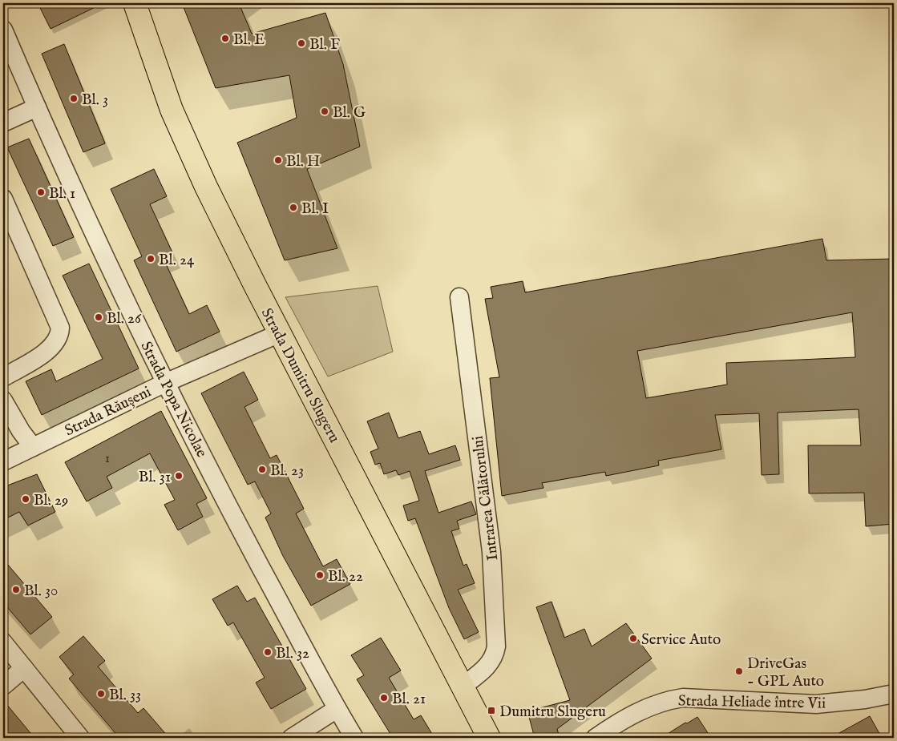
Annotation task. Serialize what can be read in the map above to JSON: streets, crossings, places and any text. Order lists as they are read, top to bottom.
{
  "streets": {
    "main road": ["Strada Dumitru Slugeru"],
    "street": [
      "Strada Popa Nicolae",
      "Strada Răușeni",
      "Intrarea Călătorului",
      "Strada Heliade între Vii"
    ]
  },
  "crossings": [
    ["Strada Dumitru Slugeru", "Strada Răușeni"],
    ["Strada Dumitru Slugeru", "Intrarea Călătorului"],
    ["Strada Popa Nicolae", "Strada Răușeni"]
  ],
  "places": {
    "other": [
      "Bl. E",
      "Bl. F",
      "Bl. 3",
      "Bl. G",
      "Bl. H",
      "Bl. 1",
      "Bl. I",
      "Bl. 24",
      "Bl. 26",
      "Bl. 23",
      "Bl. 31",
      "Bl. 29",
      "Bl. 22",
      "Bl. 30",
      "Service Auto",
      "Bl. 32",
      "DriveGas - GPL Auto",
      "Bl. 33",
      "Bl. 21"
    ],
    "transit": ["Dumitru Slugeru"]
  },
  "house_numbers": ["1"]
}
